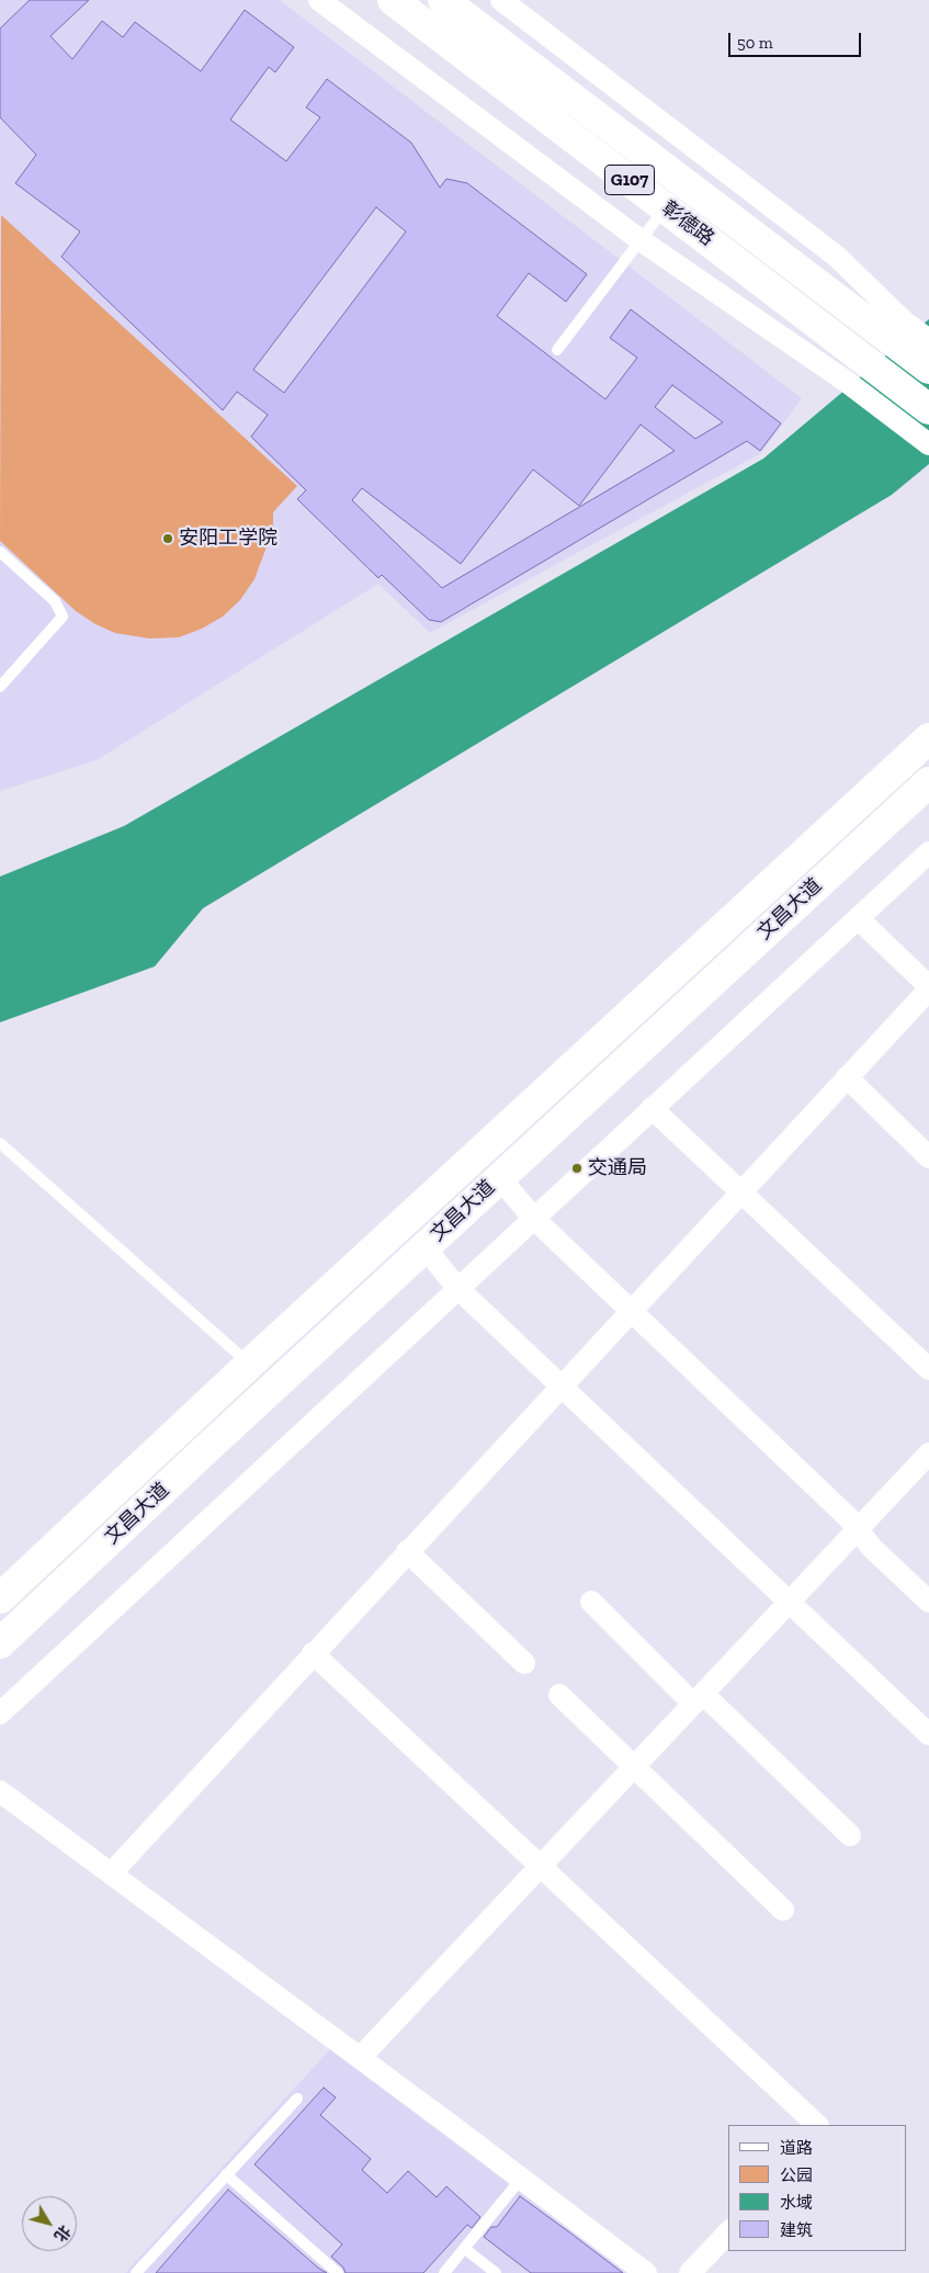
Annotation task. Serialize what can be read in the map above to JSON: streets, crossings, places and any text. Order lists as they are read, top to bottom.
{
  "streets": {
    "main road": ["G107", "彰德路", "文昌大道"]
  },
  "places": ["安阳工学院", "交通局"],
  "legend": [
    "道路",
    "公园",
    "水域",
    "建筑"
  ],
  "scale_bar": "50 m",
  "north": "bottom right"
}
